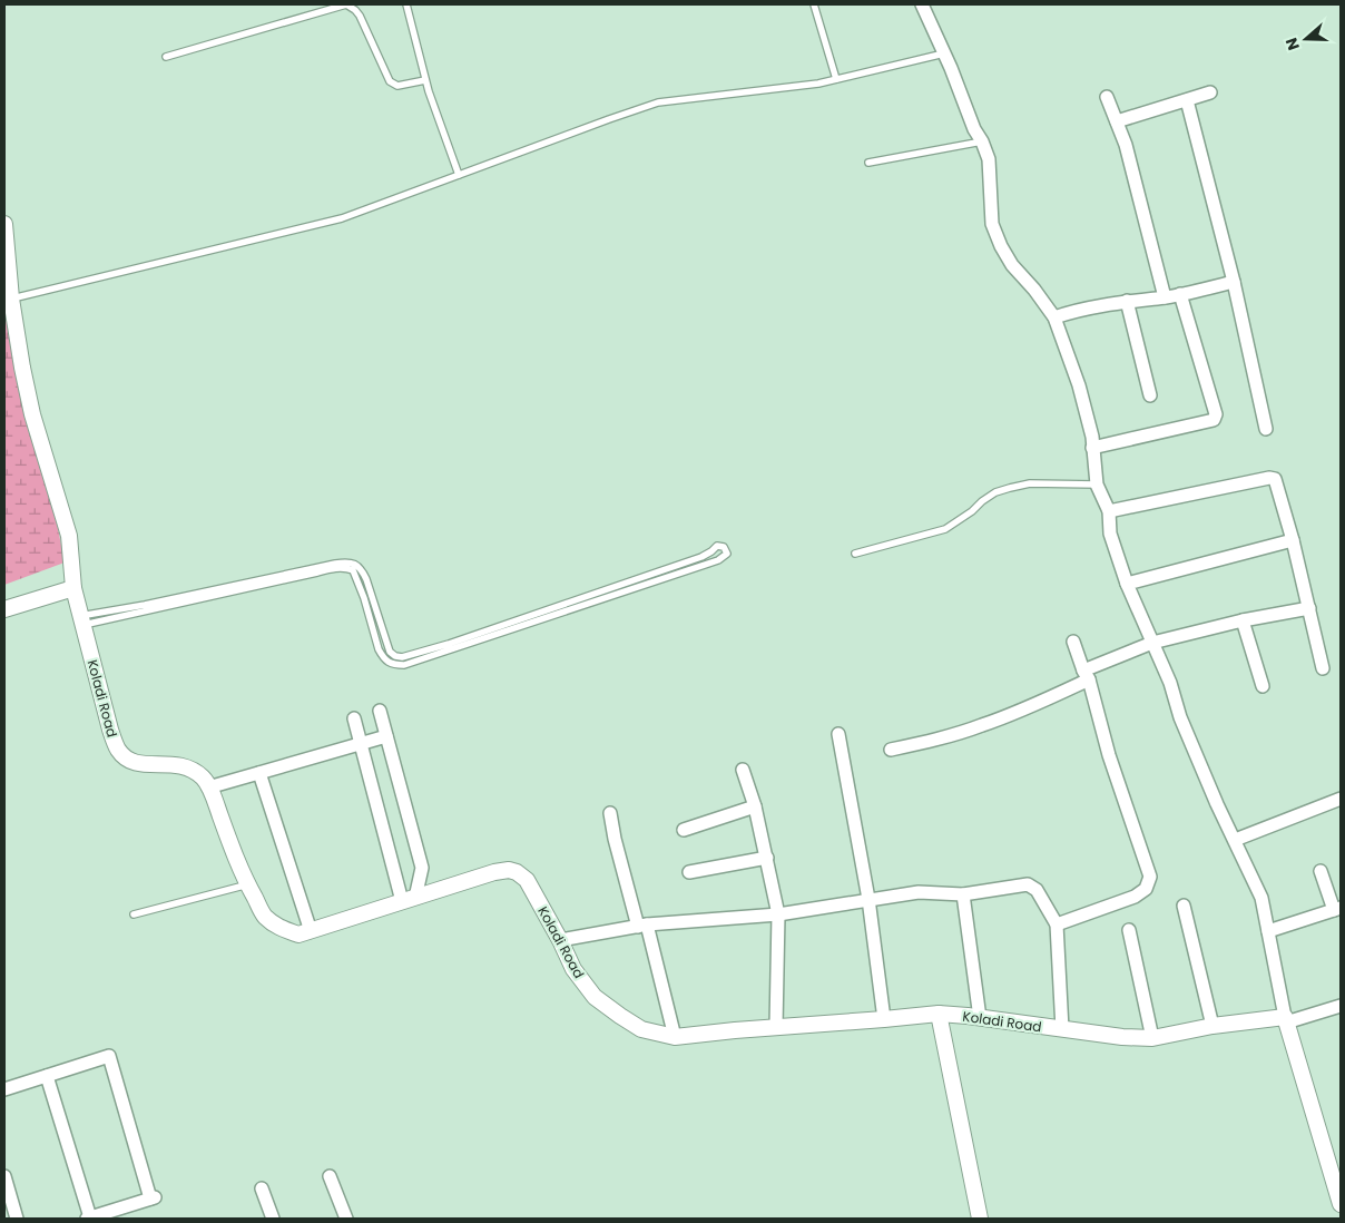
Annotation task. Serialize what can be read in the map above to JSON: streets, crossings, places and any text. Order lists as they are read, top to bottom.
{
  "streets": {
    "street": ["Koladi Road"]
  },
  "north": "left"
}
